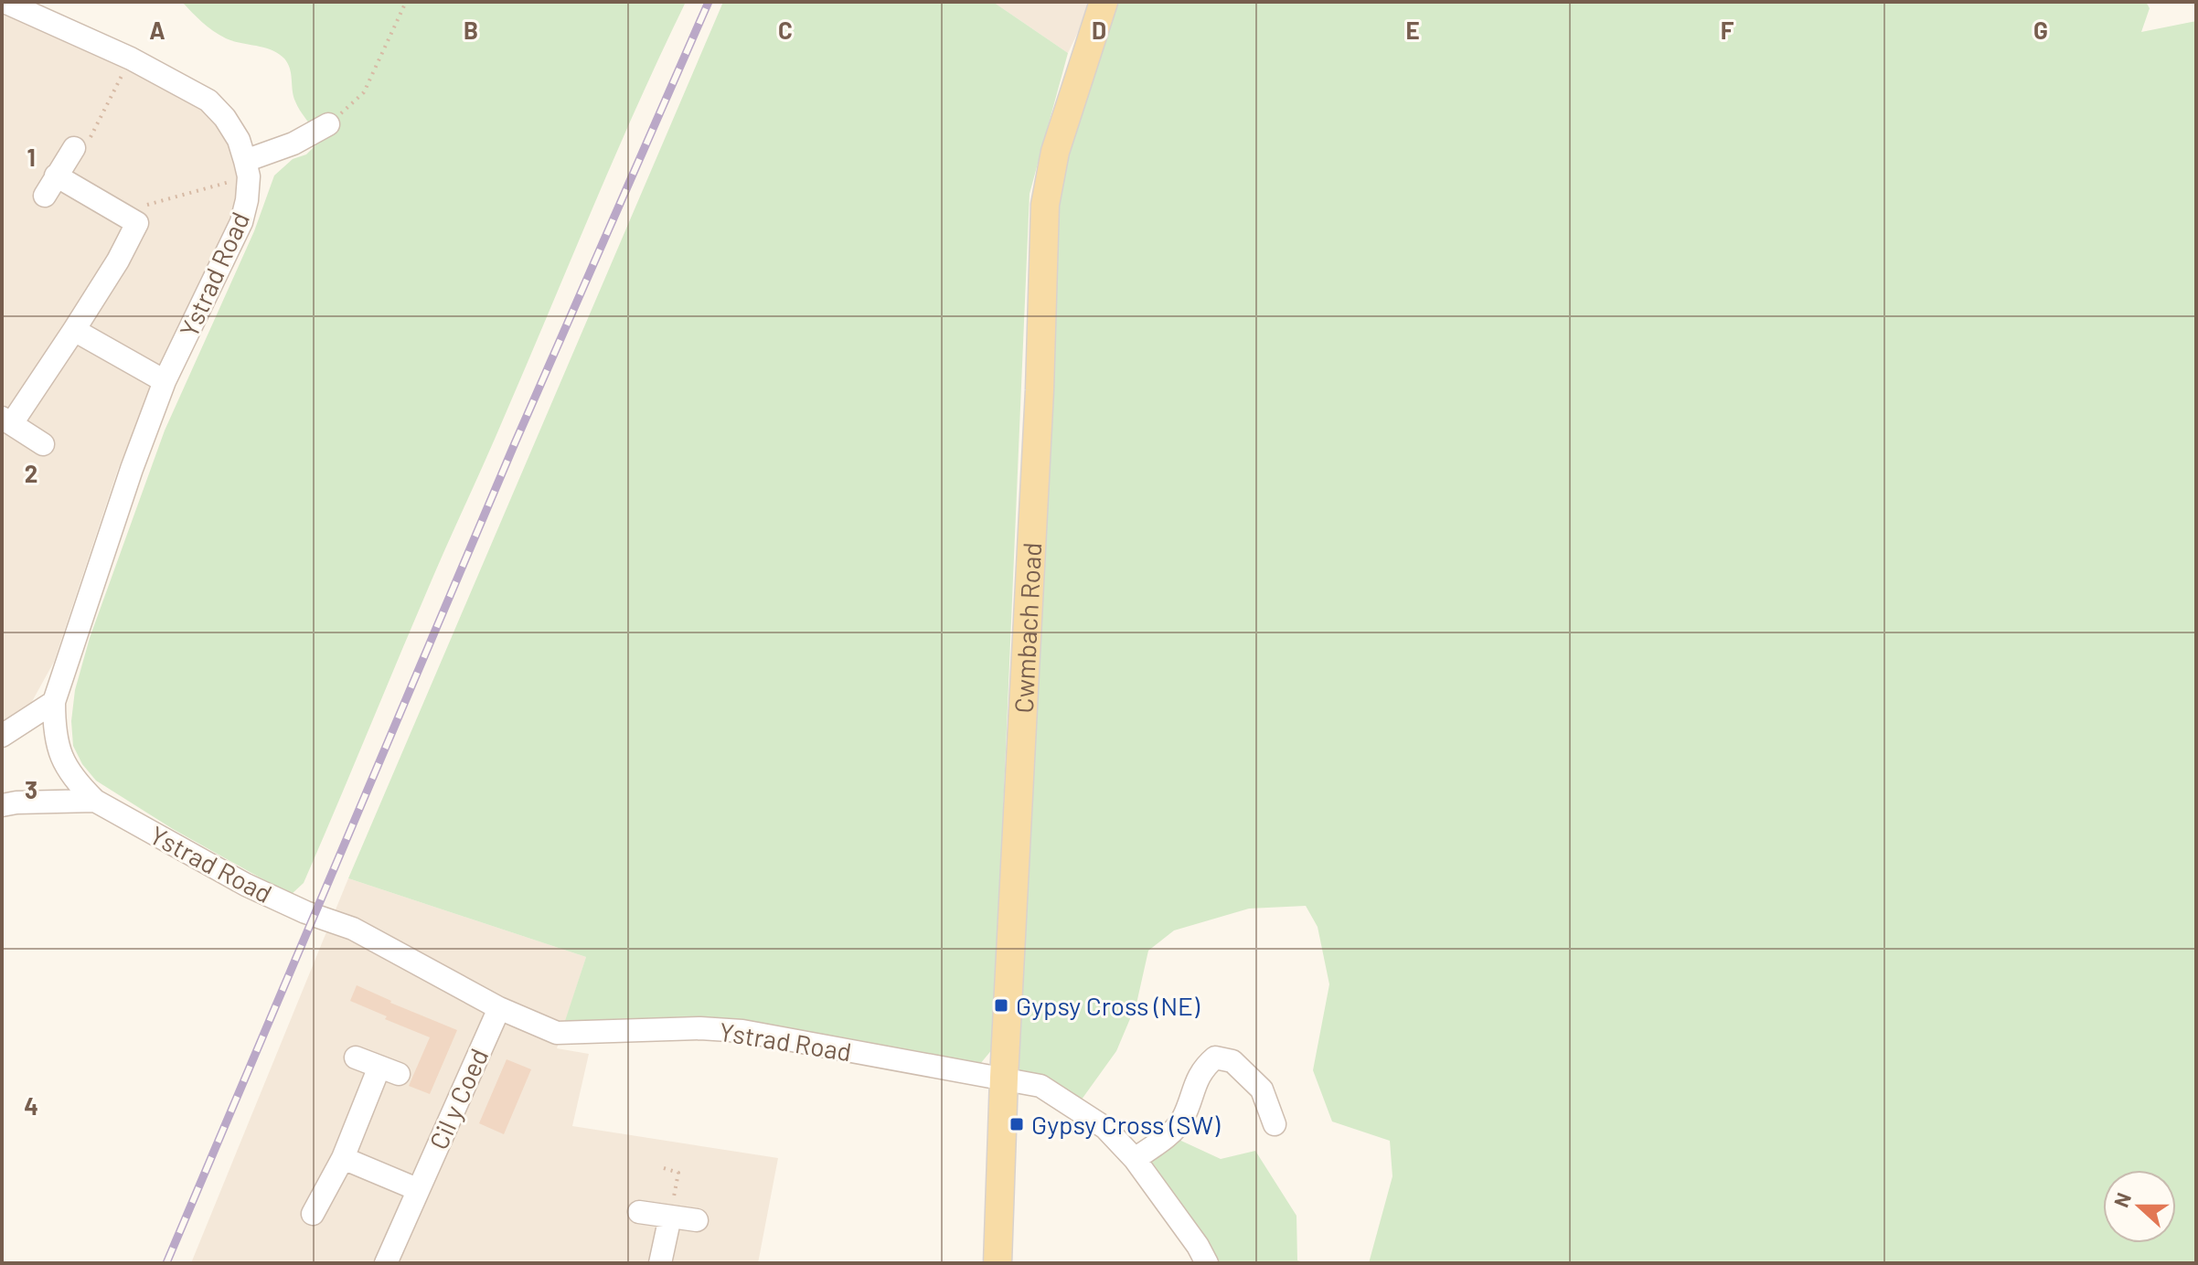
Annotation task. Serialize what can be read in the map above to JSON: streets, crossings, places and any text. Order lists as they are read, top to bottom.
{
  "streets": {
    "main road": ["Cwmbach Road"],
    "street": ["Ystrad Road", "Cil y Coed"]
  },
  "crossings": [
    ["Ystrad Road", "Cwmbach Road"],
    ["Ystrad Road", "Cil y Coed"]
  ],
  "places": {
    "transit": ["Gypsy Cross (NE)", "Gypsy Cross (SW)"]
  },
  "north": "left",
  "grid": {
    "columns": [
      "A",
      "B",
      "C",
      "D",
      "E",
      "F",
      "G"
    ],
    "rows": [
      "1",
      "2",
      "3",
      "4"
    ]
  }
}
